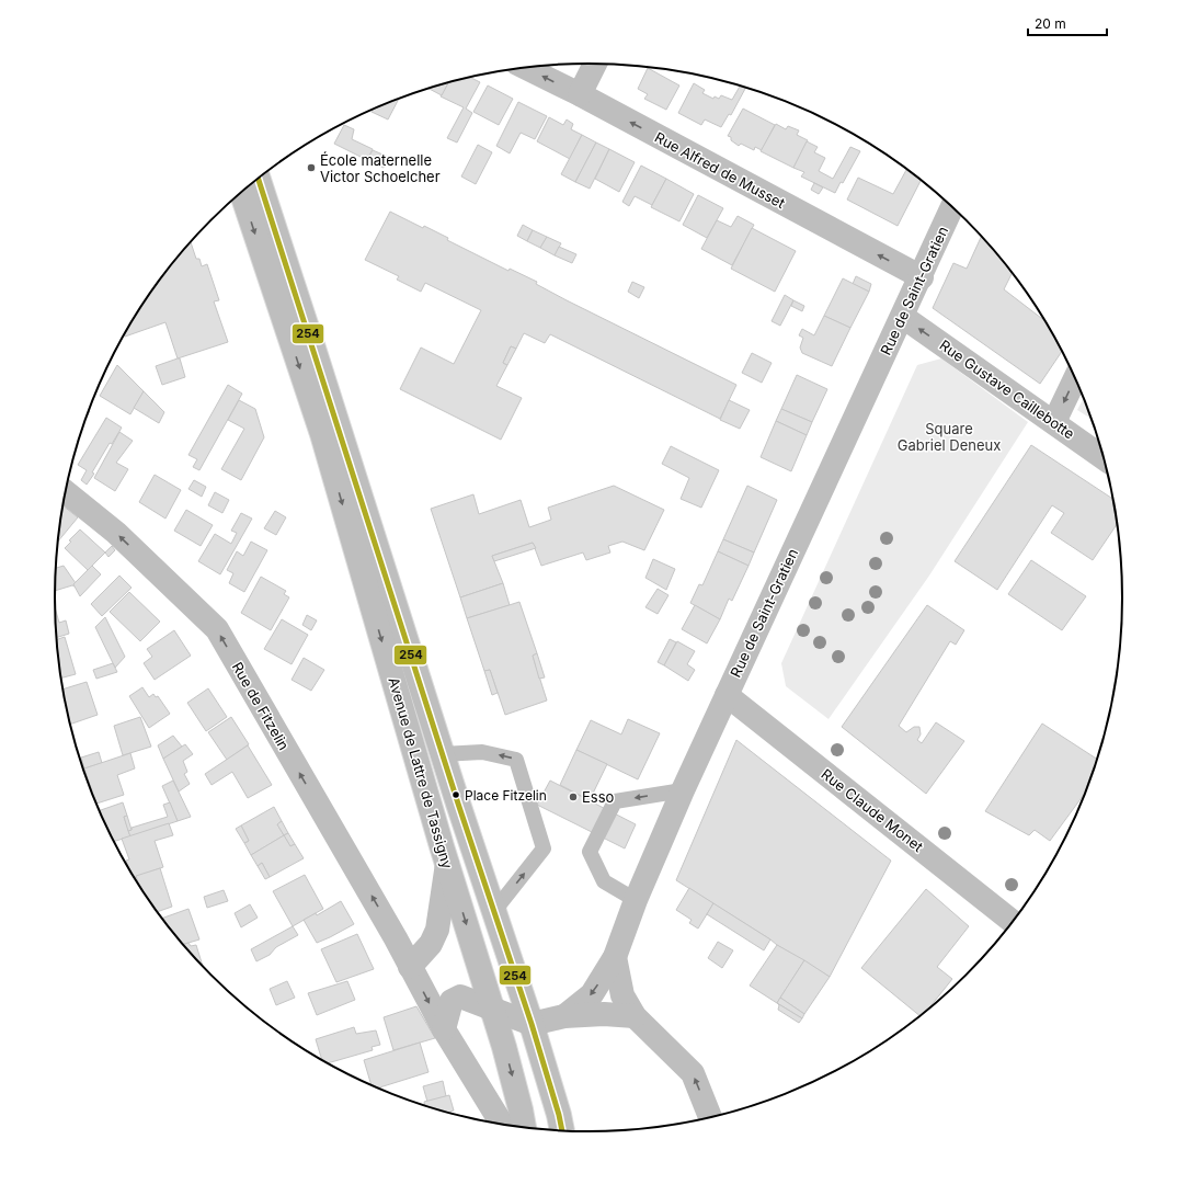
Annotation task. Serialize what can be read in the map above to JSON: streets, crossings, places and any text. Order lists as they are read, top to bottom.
{
  "streets": {
    "street": [
      "Rue Alfred de Musset",
      "Rue de Saint-Gratien",
      "Rue Gustave Caillebotte",
      "Rue de Fitzelin",
      "Avenue de Lattre de Tassigny",
      "Rue Claude Monet"
    ]
  },
  "crossings": [
    ["Rue Alfred de Musset", "Rue de Saint-Gratien"],
    ["Rue de Saint-Gratien", "Rue Gustave Caillebotte"],
    ["Rue de Saint-Gratien", "Rue Claude Monet"]
  ],
  "one_way": ["Rue Alfred de Musset", "Rue Gustave Caillebotte"],
  "parks": ["Square Gabriel Deneux"],
  "places": ["École maternelle Victor Schoelcher", "Place Fitzelin", "Esso"],
  "lines": ["transit line 254"],
  "scale_bar": "20 m"
}
